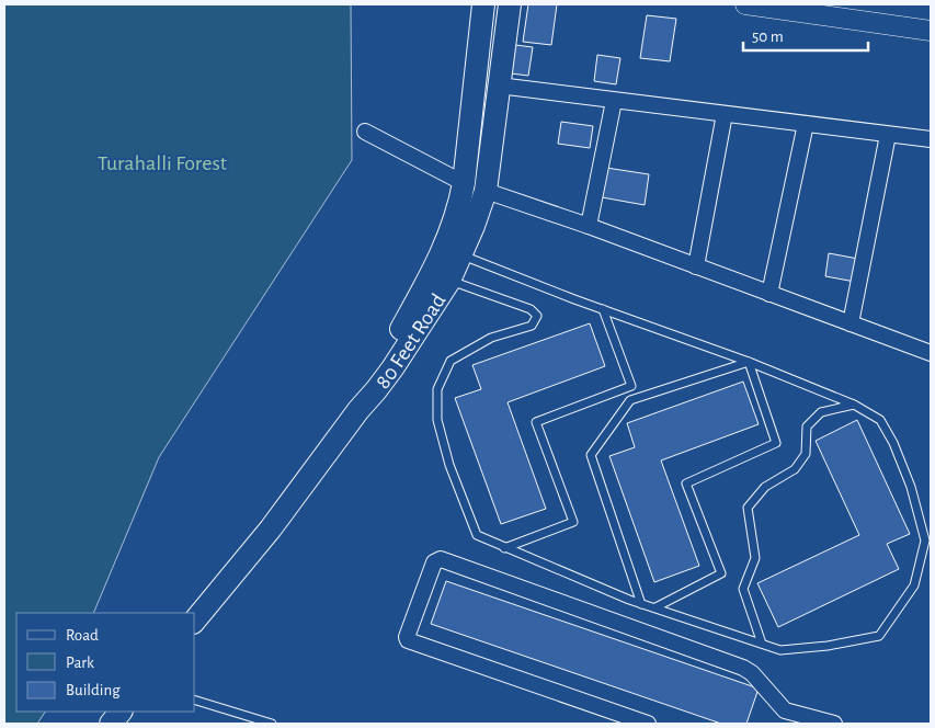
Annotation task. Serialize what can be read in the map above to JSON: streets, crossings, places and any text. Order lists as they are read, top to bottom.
{
  "streets": {
    "main road": ["80 Feet Road"]
  },
  "parks": ["Turahalli Forest"],
  "legend": ["Road", "Park", "Building"],
  "scale_bar": "50 m"
}
